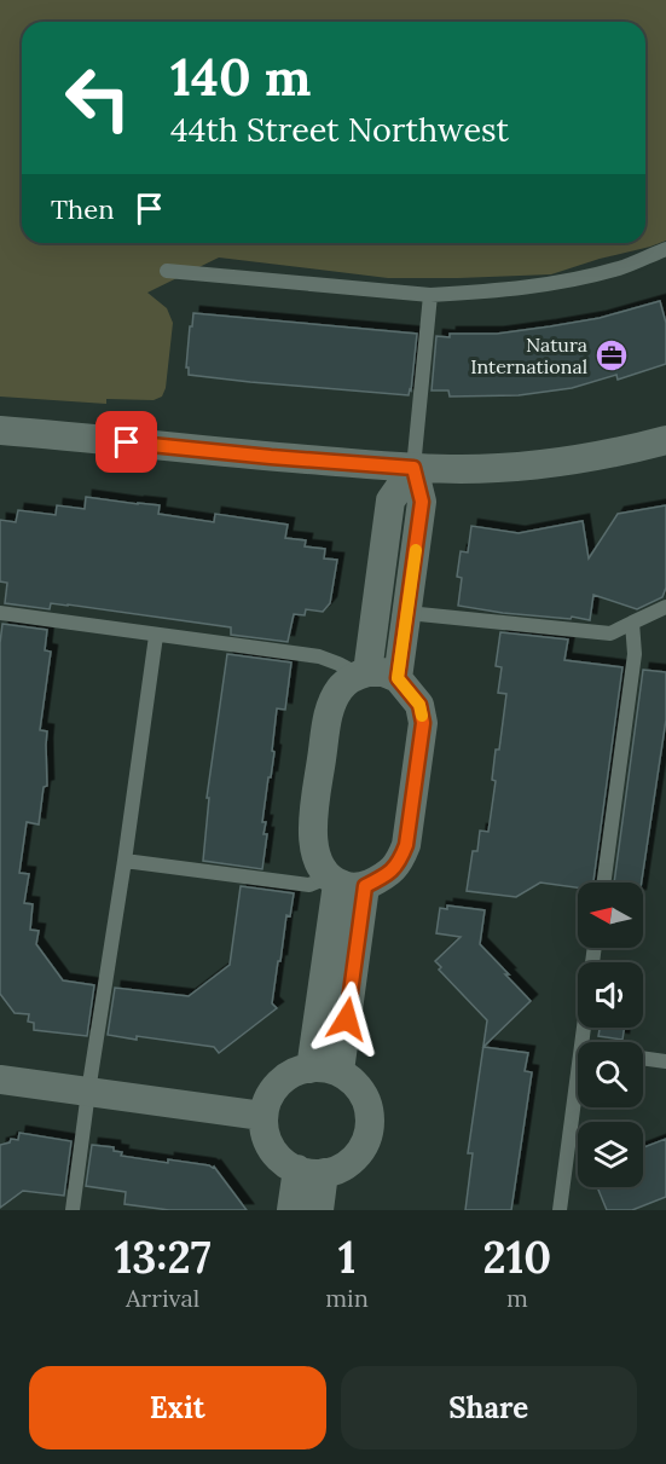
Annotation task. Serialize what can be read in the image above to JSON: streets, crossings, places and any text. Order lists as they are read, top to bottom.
{
  "places": {
    "office": ["Natura International"]
  },
  "north": "left",
  "page": {
    "turn": ["140 m", "44th Street Northwest"],
    "then": "Then",
    "eta": [
      "13:27",
      "Arrival",
      "1",
      "min",
      "210",
      "m"
    ],
    "buttons": ["Exit", "Share"]
  }
}
